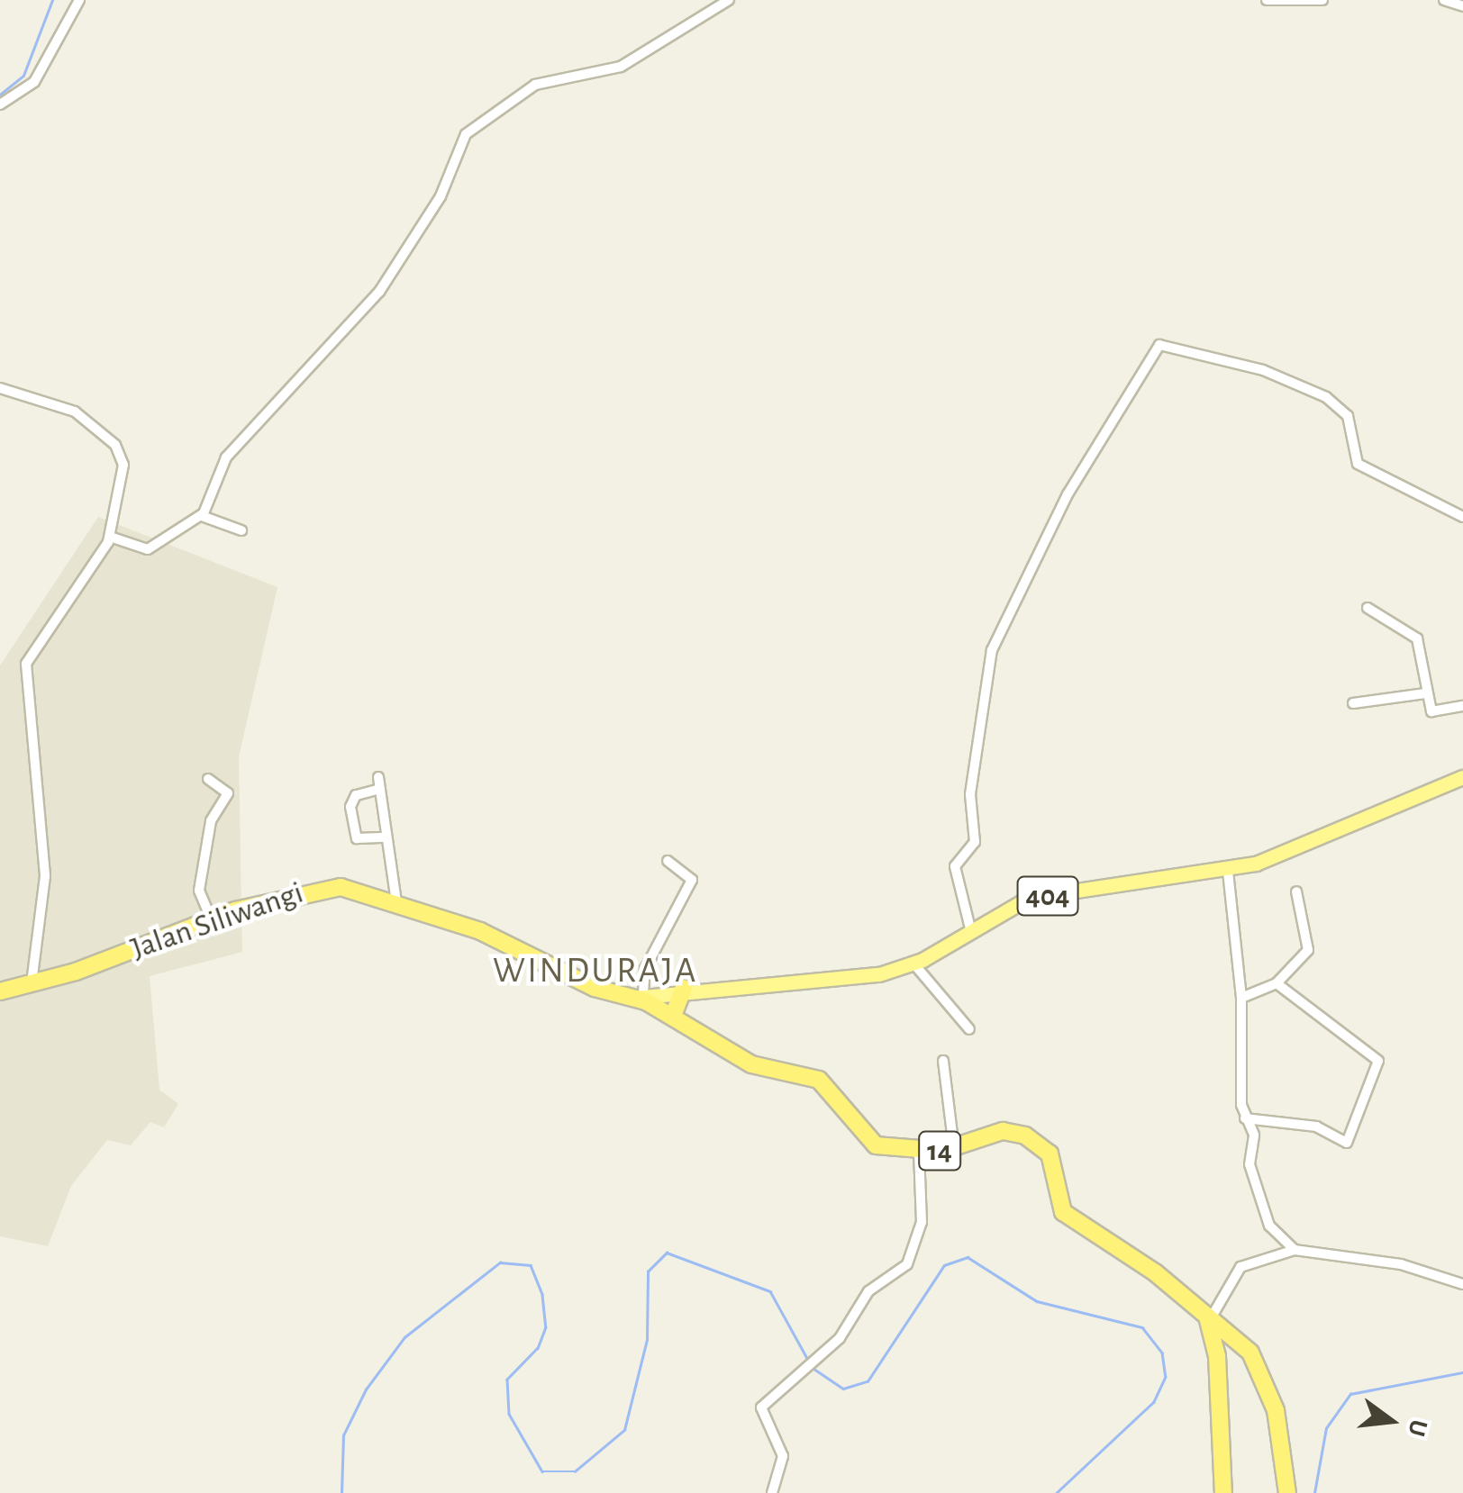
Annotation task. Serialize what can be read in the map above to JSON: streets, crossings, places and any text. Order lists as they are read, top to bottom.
{
  "streets": {
    "highway": ["Jalan Siliwangi", "14"],
    "main road": ["404"]
  },
  "crossings": [
    ["404", "Jalan Siliwangi"],
    ["404", "14"],
    ["Jalan Siliwangi", "14"]
  ],
  "districts": ["WINDURAJA"],
  "north": "right"
}
